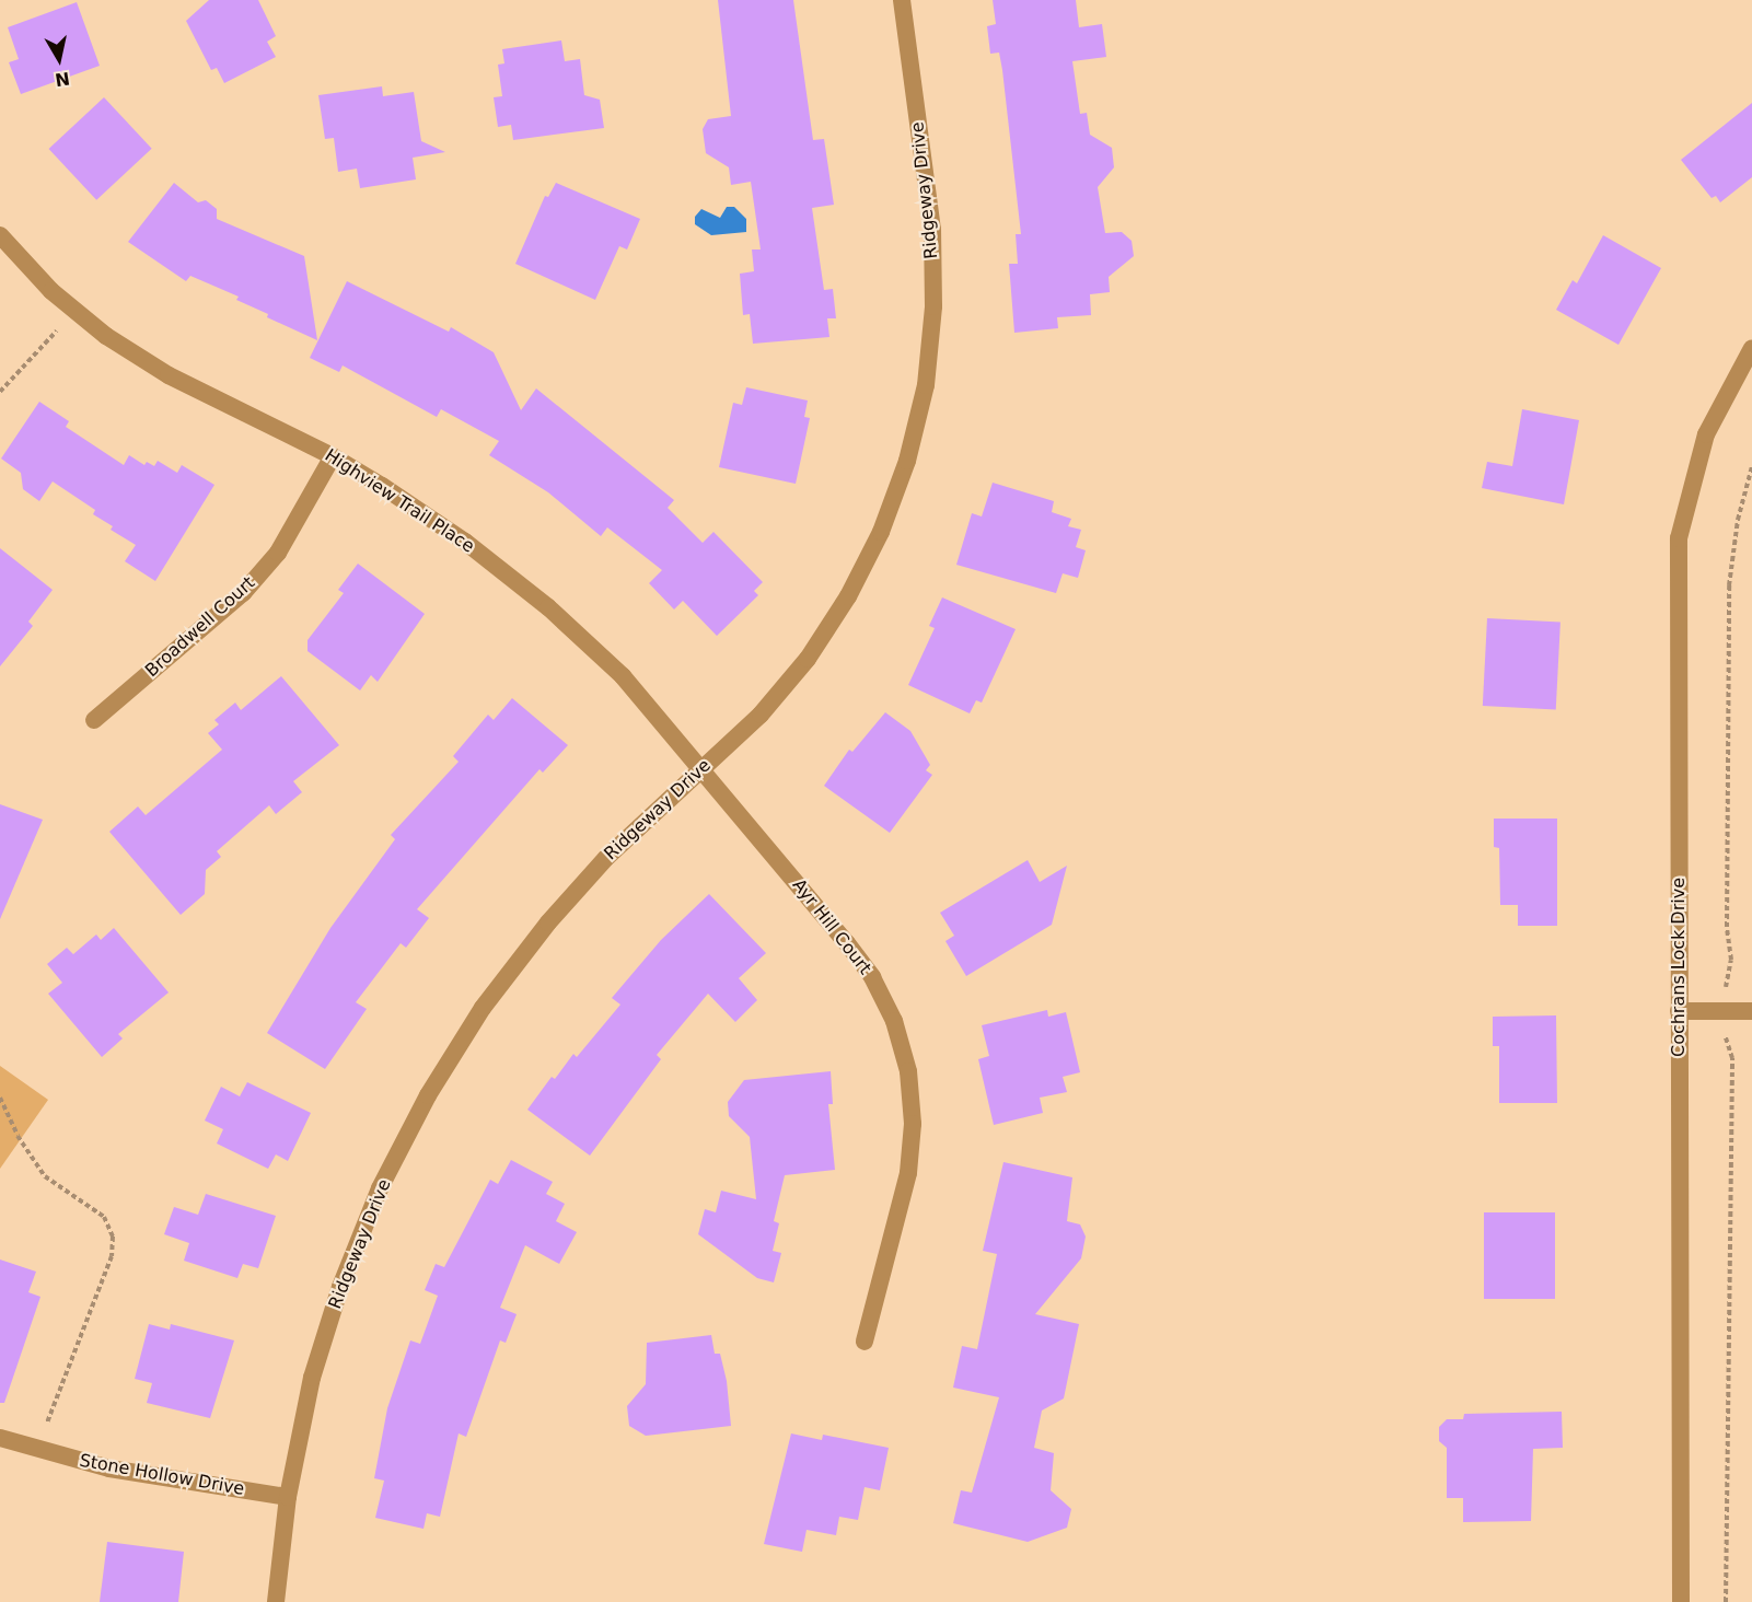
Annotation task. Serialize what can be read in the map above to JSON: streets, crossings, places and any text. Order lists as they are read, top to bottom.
{
  "streets": {
    "street": [
      "Ridgeway Drive",
      "Highview Trail Place",
      "Broadwell Court",
      "Ayr Hill Court",
      "Cochrans Lock Drive",
      "Stone Hollow Drive"
    ]
  },
  "crossings": [
    ["Ridgeway Drive", "Highview Trail Place"],
    ["Ridgeway Drive", "Ayr Hill Court"],
    ["Ridgeway Drive", "Stone Hollow Drive"],
    ["Highview Trail Place", "Broadwell Court"],
    ["Highview Trail Place", "Ayr Hill Court"]
  ],
  "north": "bottom"
}
